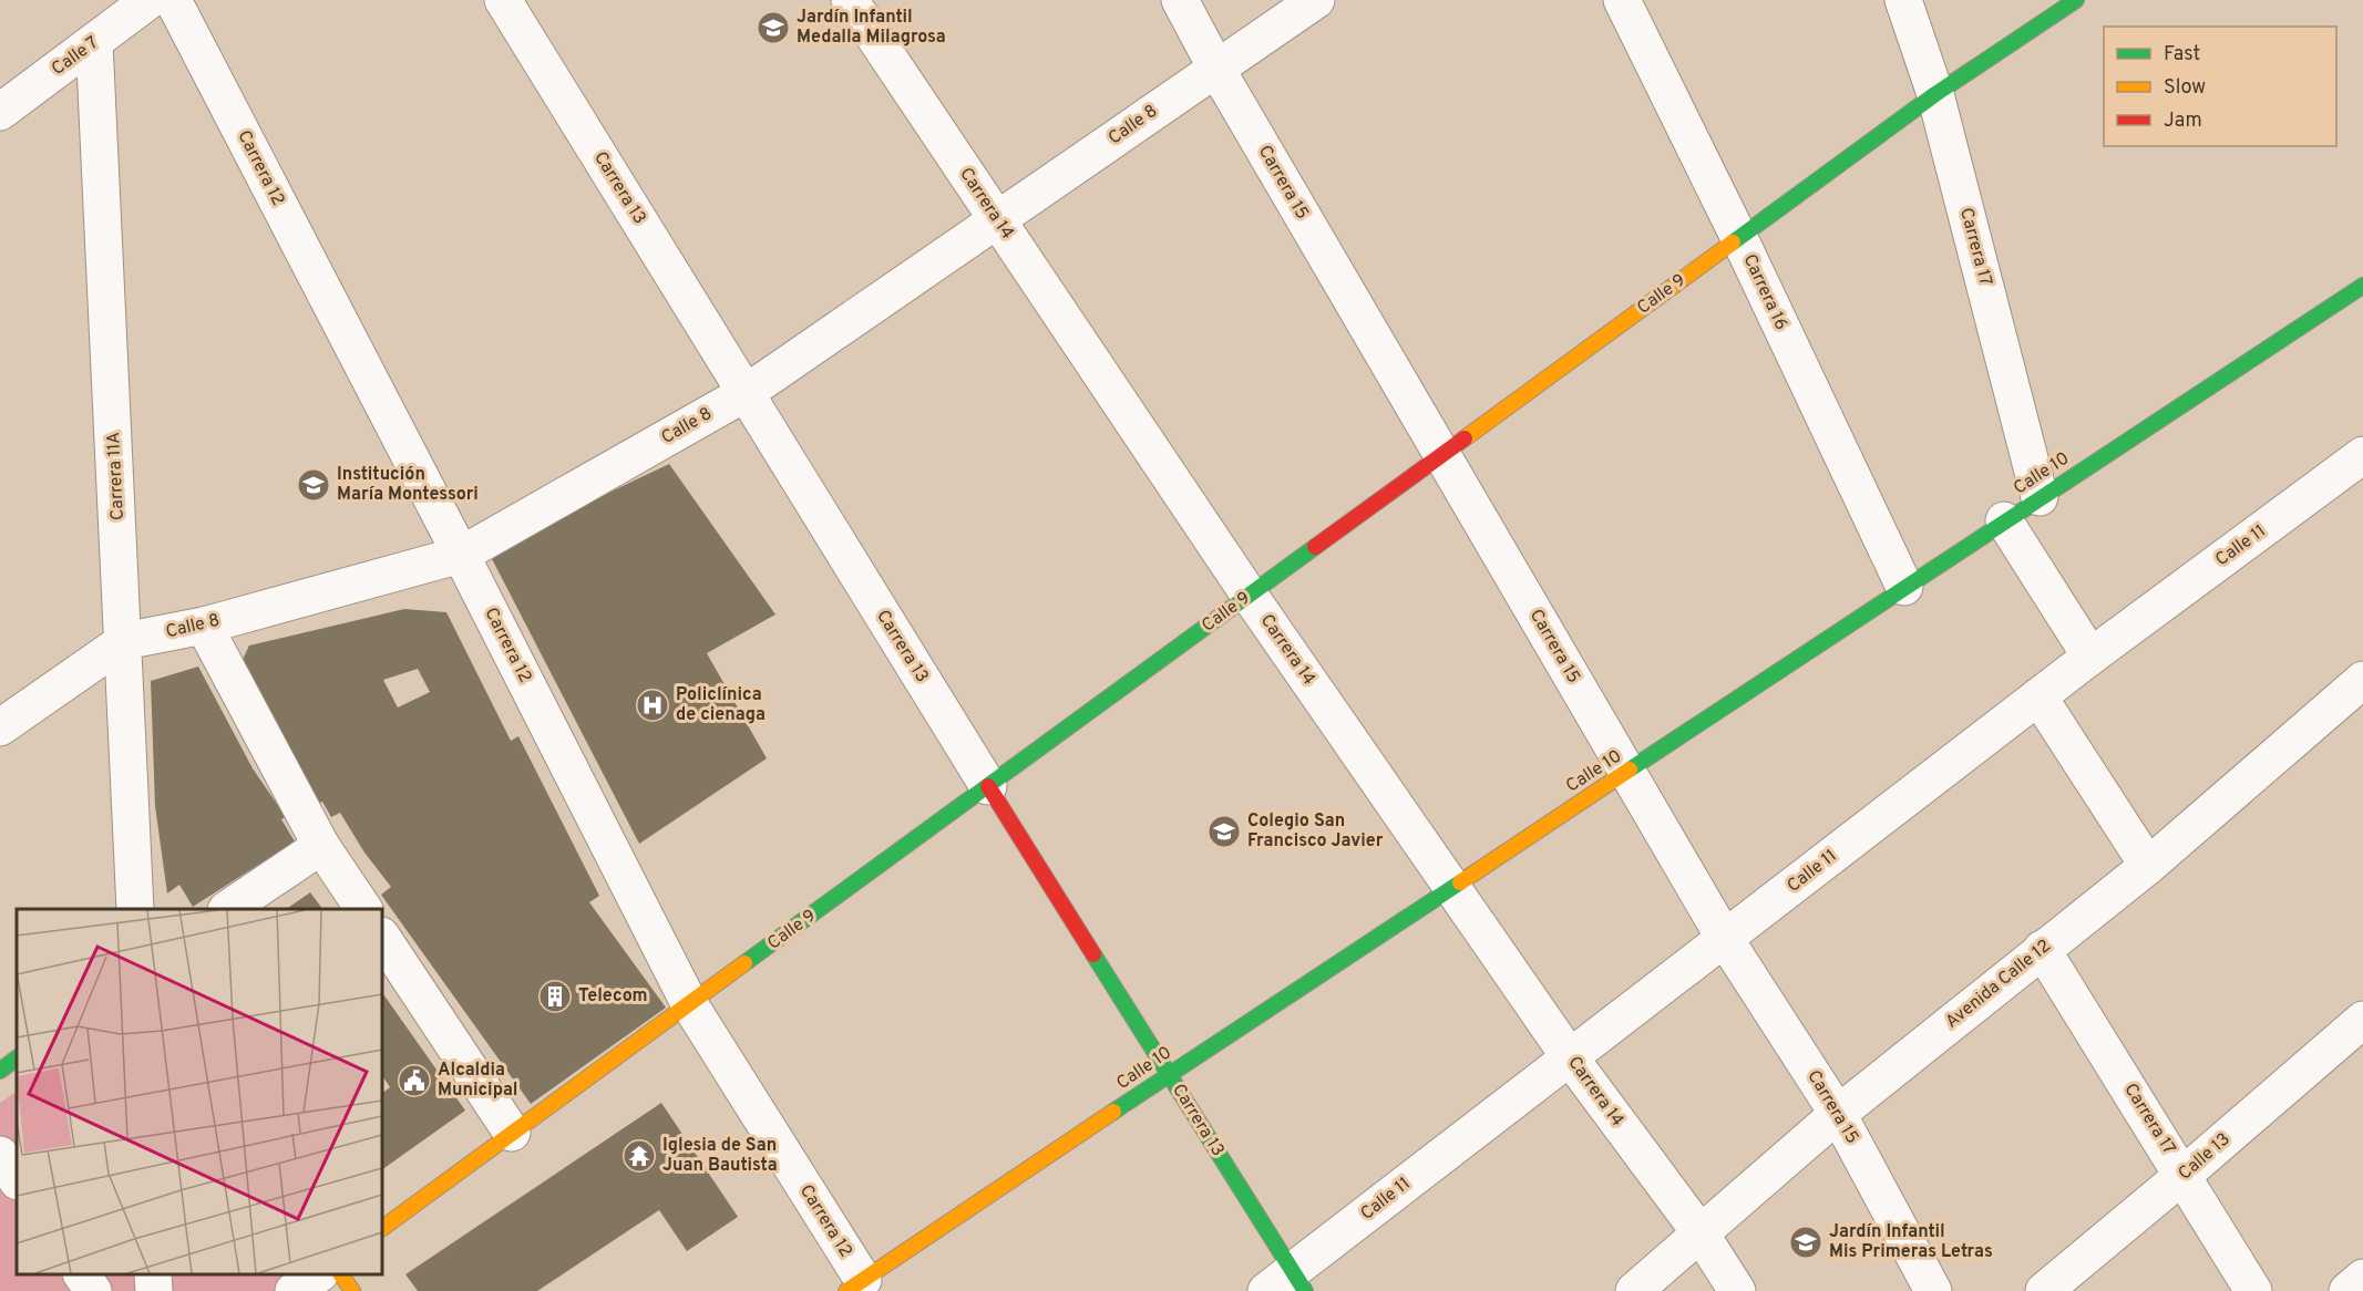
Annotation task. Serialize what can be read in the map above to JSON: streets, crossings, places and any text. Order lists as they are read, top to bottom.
{
  "streets": {
    "street": [
      "Calle 7",
      "Calle 8",
      "Carrera 12",
      "Carrera 15",
      "Carrera 13",
      "Carrera 14",
      "Carrera 17",
      "Carrera 16",
      "Calle 9",
      "Calle 10",
      "Carrera 11A",
      "Calle 11",
      "Avenida Calle 12",
      "Calle 13"
    ]
  },
  "crossings": [
    ["Calle 7", "Carrera 11A"],
    ["Calle 8", "Carrera 12"],
    ["Calle 8", "Carrera 15"],
    ["Calle 8", "Carrera 13"],
    ["Calle 8", "Carrera 14"],
    ["Calle 8", "Carrera 11A"],
    ["Carrera 12", "Calle 9"],
    ["Carrera 12", "Calle 10"],
    ["Carrera 15", "Calle 9"],
    ["Carrera 15", "Calle 10"],
    ["Carrera 15", "Calle 11"],
    ["Carrera 15", "Avenida Calle 12"],
    ["Carrera 13", "Calle 9"],
    ["Carrera 13", "Calle 10"],
    ["Carrera 13", "Calle 11"],
    ["Carrera 14", "Calle 9"],
    ["Carrera 14", "Calle 10"],
    ["Carrera 14", "Calle 11"],
    ["Carrera 14", "Avenida Calle 12"],
    ["Carrera 17", "Calle 9"],
    ["Carrera 17", "Calle 10"],
    ["Carrera 17", "Avenida Calle 12"],
    ["Carrera 17", "Calle 13"],
    ["Carrera 16", "Calle 9"],
    ["Carrera 16", "Calle 10"]
  ],
  "places": {
    "school or university": [
      "Jardín Infantil Medalla Milagrosa",
      "Institución María Montessori",
      "Colegio San Francisco Javier",
      "Jardín Infantil Mis Primeras Letras"
    ],
    "hospital": ["Policlínica de cienaga"],
    "building": ["Telecom"],
    "public building": ["Alcaldia Municipal"],
    "temple": ["Iglesia de San Juan Bautista"]
  },
  "legend": ["Fast", "Slow", "Jam"]
}
